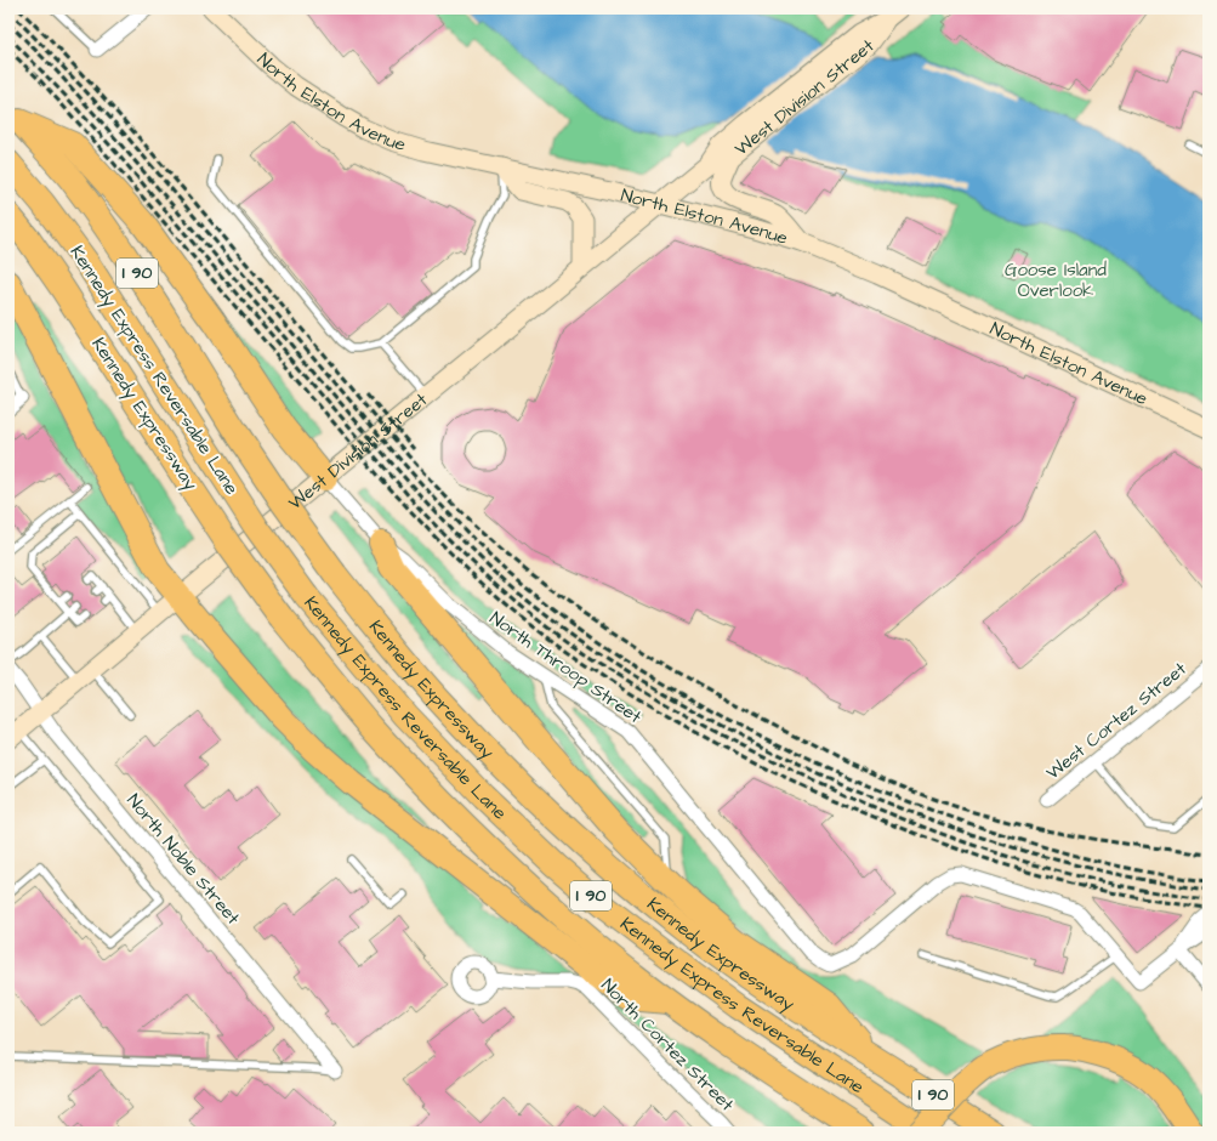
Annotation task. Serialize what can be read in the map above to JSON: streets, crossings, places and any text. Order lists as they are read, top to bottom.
{
  "streets": {
    "highway": ["I 90", "Kennedy Express Reversable Lane", "Kennedy Expressway"],
    "main road": ["West Division Street", "North Elston Avenue"],
    "street": [
      "North Throop Street",
      "West Cortez Street",
      "North Noble Street",
      "North Cortez Street"
    ]
  },
  "crossings": [
    ["West Division Street", "North Elston Avenue"],
    ["West Division Street", "North Throop Street"],
    ["West Division Street", "North Noble Street"]
  ],
  "parks": ["Goose Island Overlook"]
}
